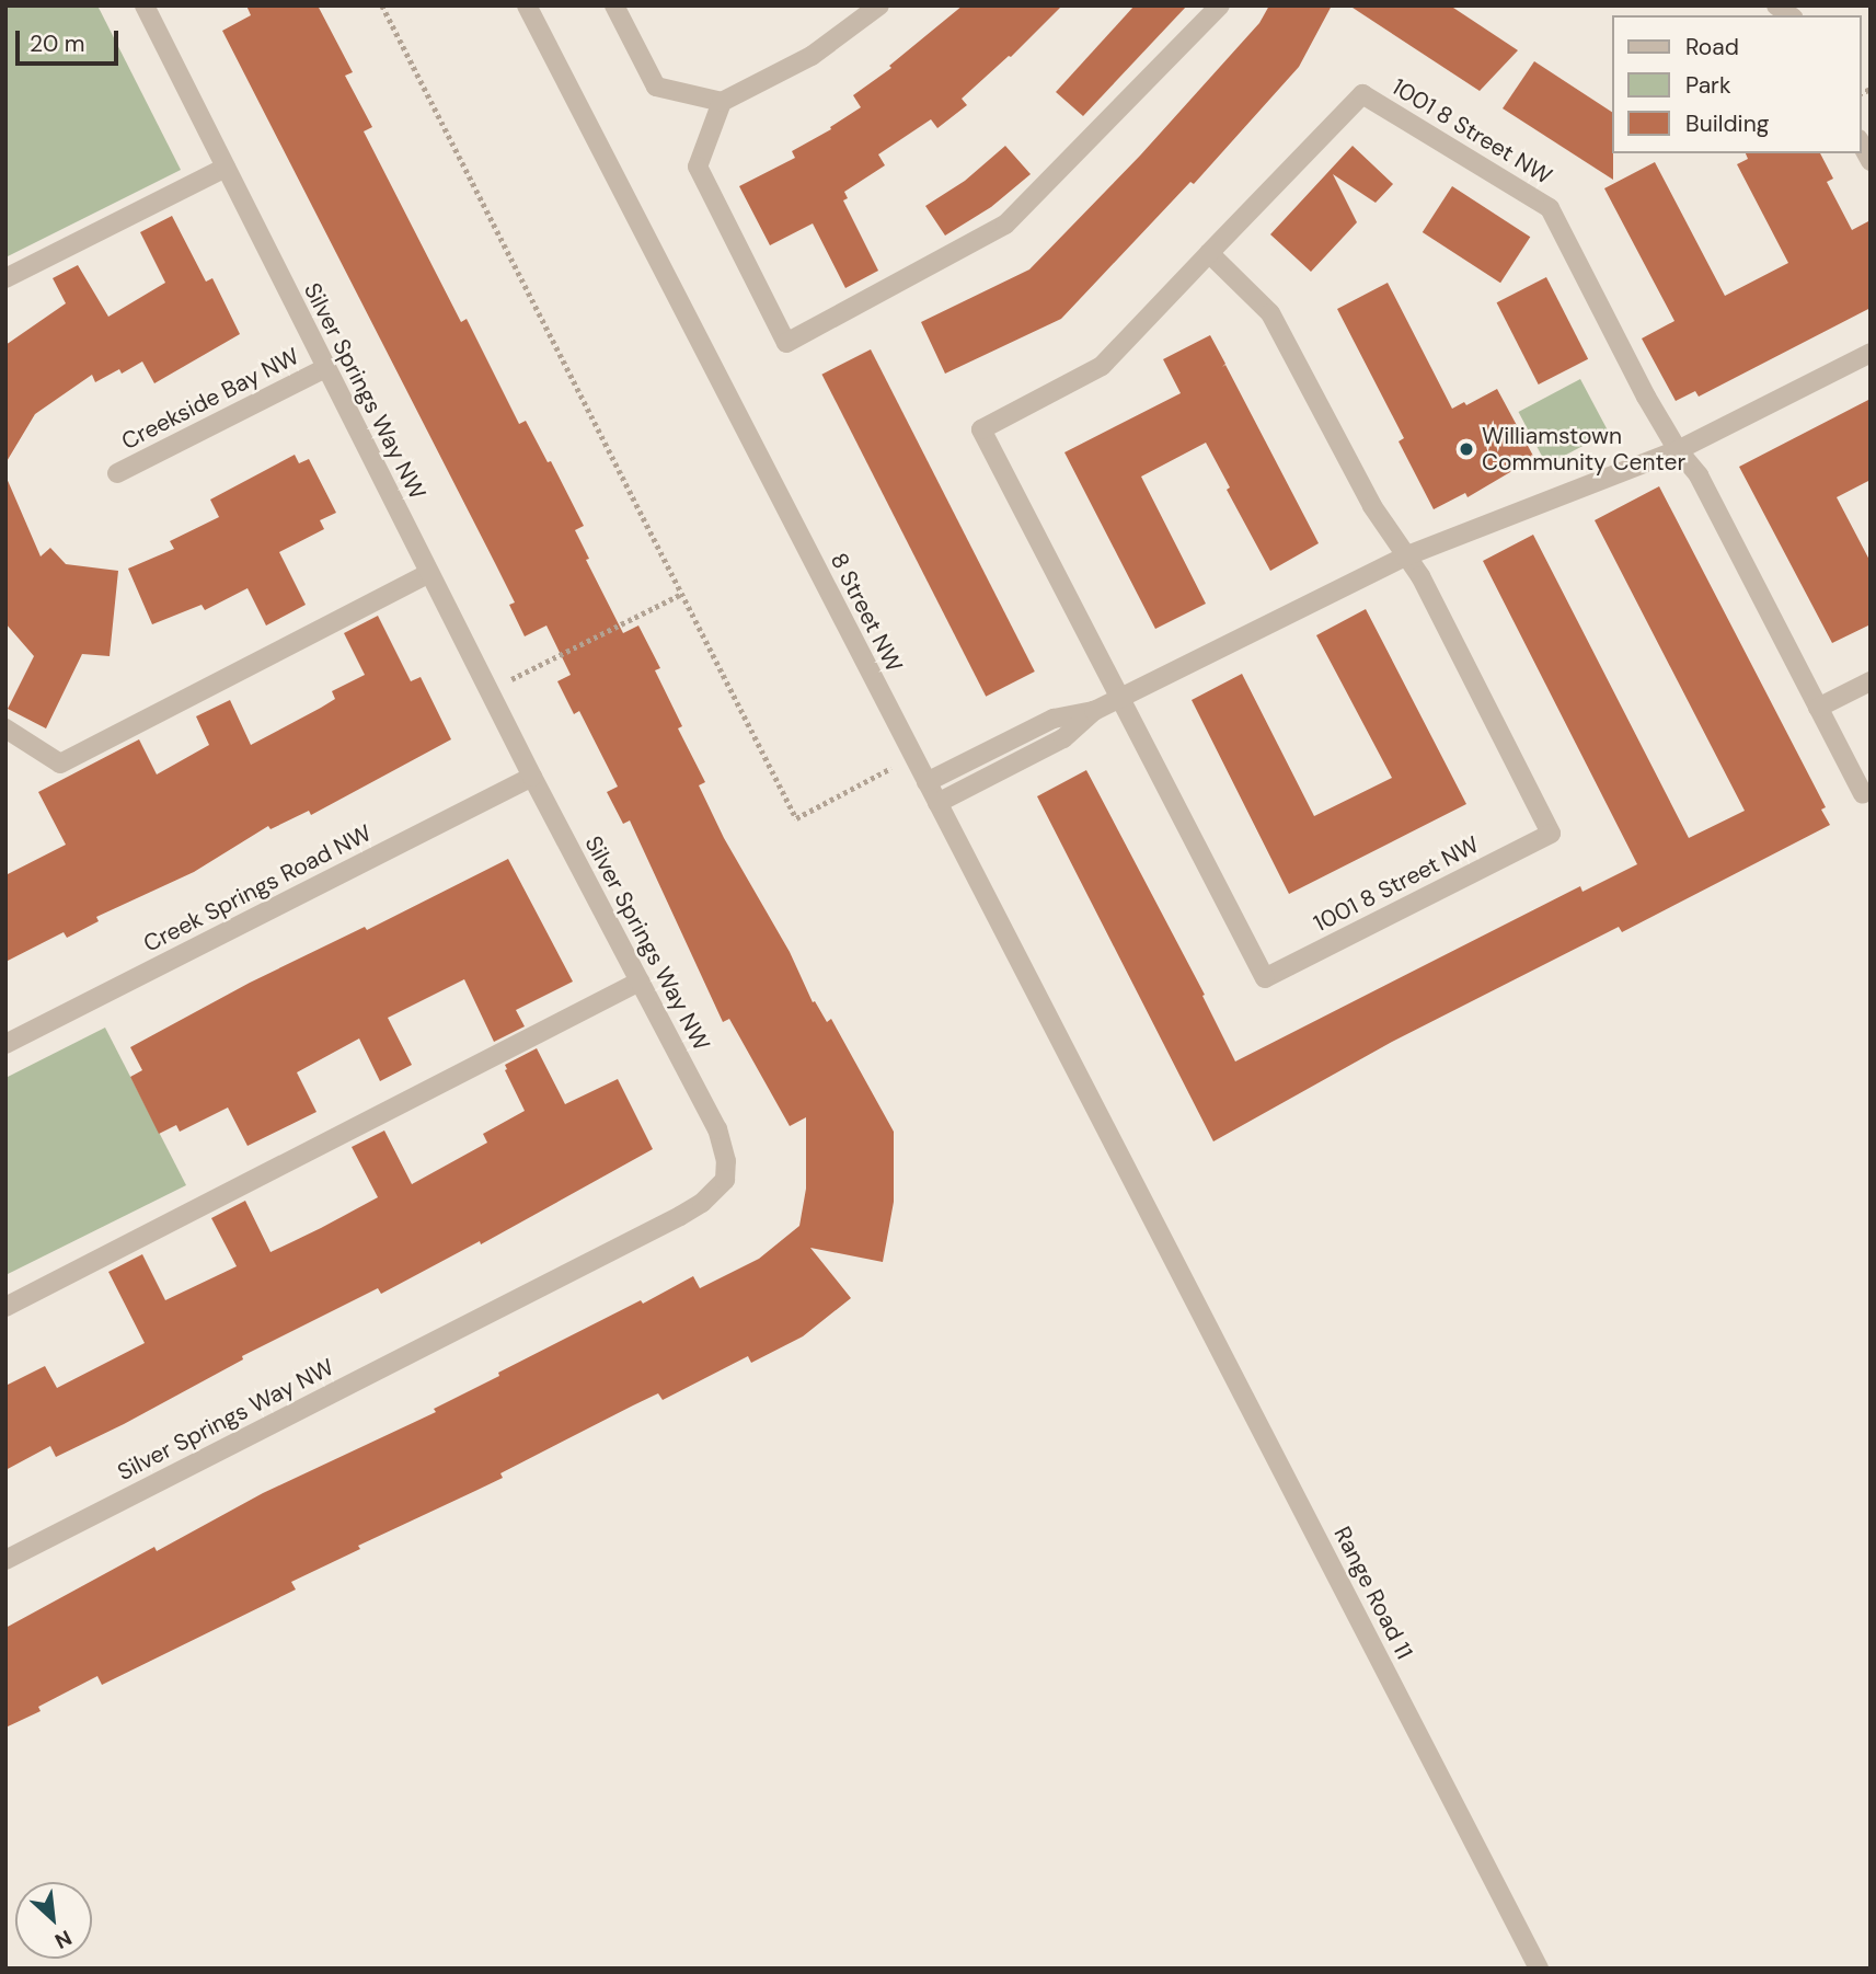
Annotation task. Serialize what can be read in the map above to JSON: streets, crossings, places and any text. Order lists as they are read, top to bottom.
{
  "streets": {
    "street": [
      "1001 8 Street NW",
      "Silver Springs Way NW",
      "Creekside Bay NW",
      "8 Street NW",
      "Creek Springs Road NW",
      "Range Road 11"
    ]
  },
  "crossings": [
    ["Silver Springs Way NW", "Creekside Bay NW"],
    ["Silver Springs Way NW", "Creek Springs Road NW"],
    ["8 Street NW", "Range Road 11"]
  ],
  "places": ["Williamstown Community Center"],
  "legend": ["Road", "Park", "Building"],
  "scale_bar": "20 m",
  "north": "bottom right"
}
